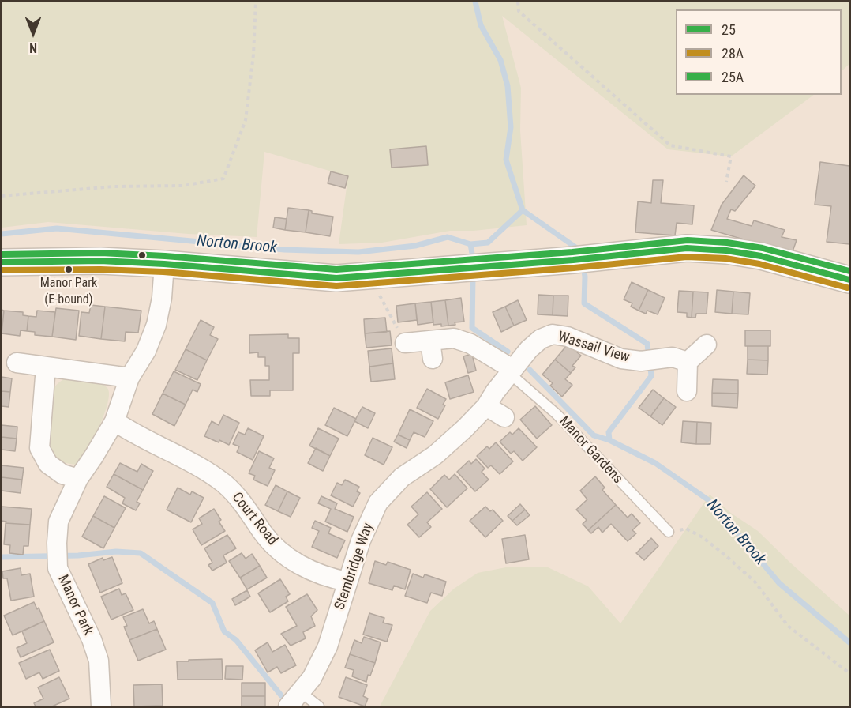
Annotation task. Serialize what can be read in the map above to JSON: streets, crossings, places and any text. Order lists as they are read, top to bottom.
{
  "streets": {
    "street": [
      "Wassail View",
      "Court Road",
      "Stembridge Way",
      "Manor Park"
    ],
    "lane": ["Manor Gardens"]
  },
  "crossings": [
    ["Wassail View", "Manor Gardens"],
    ["Wassail View", "Stembridge Way"],
    ["Manor Gardens", "Stembridge Way"],
    ["Court Road", "Stembridge Way"],
    ["Court Road", "Manor Park"]
  ],
  "water": ["Norton Brook"],
  "places": ["Manor Park (E-bound)"],
  "lines": ["transit line 25A", "transit line 25", "transit line 28A"],
  "legend": ["25", "28A", "25A"],
  "north": "bottom"
}
